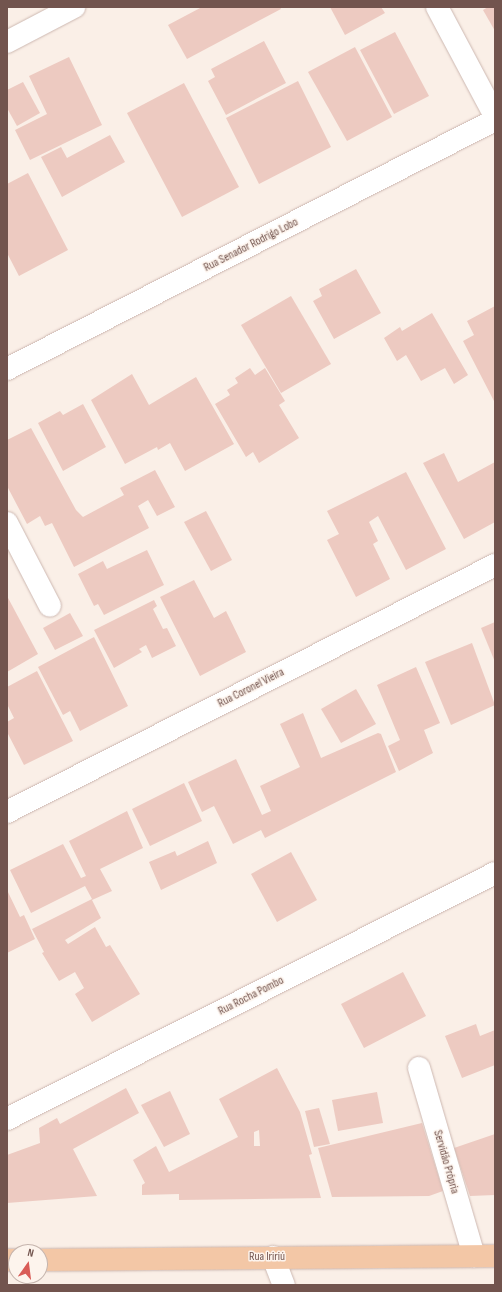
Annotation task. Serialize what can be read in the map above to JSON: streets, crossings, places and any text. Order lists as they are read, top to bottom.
{
  "streets": {
    "main road": ["Rua Iririú"],
    "street": [
      "Rua Senador Rodrigo Lobo",
      "Rua Coronel Vieira",
      "Rua Rocha Pombo",
      "Servidão Própria"
    ]
  },
  "crossings": [
    ["Servidão Própria", "Rua Iririú"]
  ],
  "north": "top"
}
